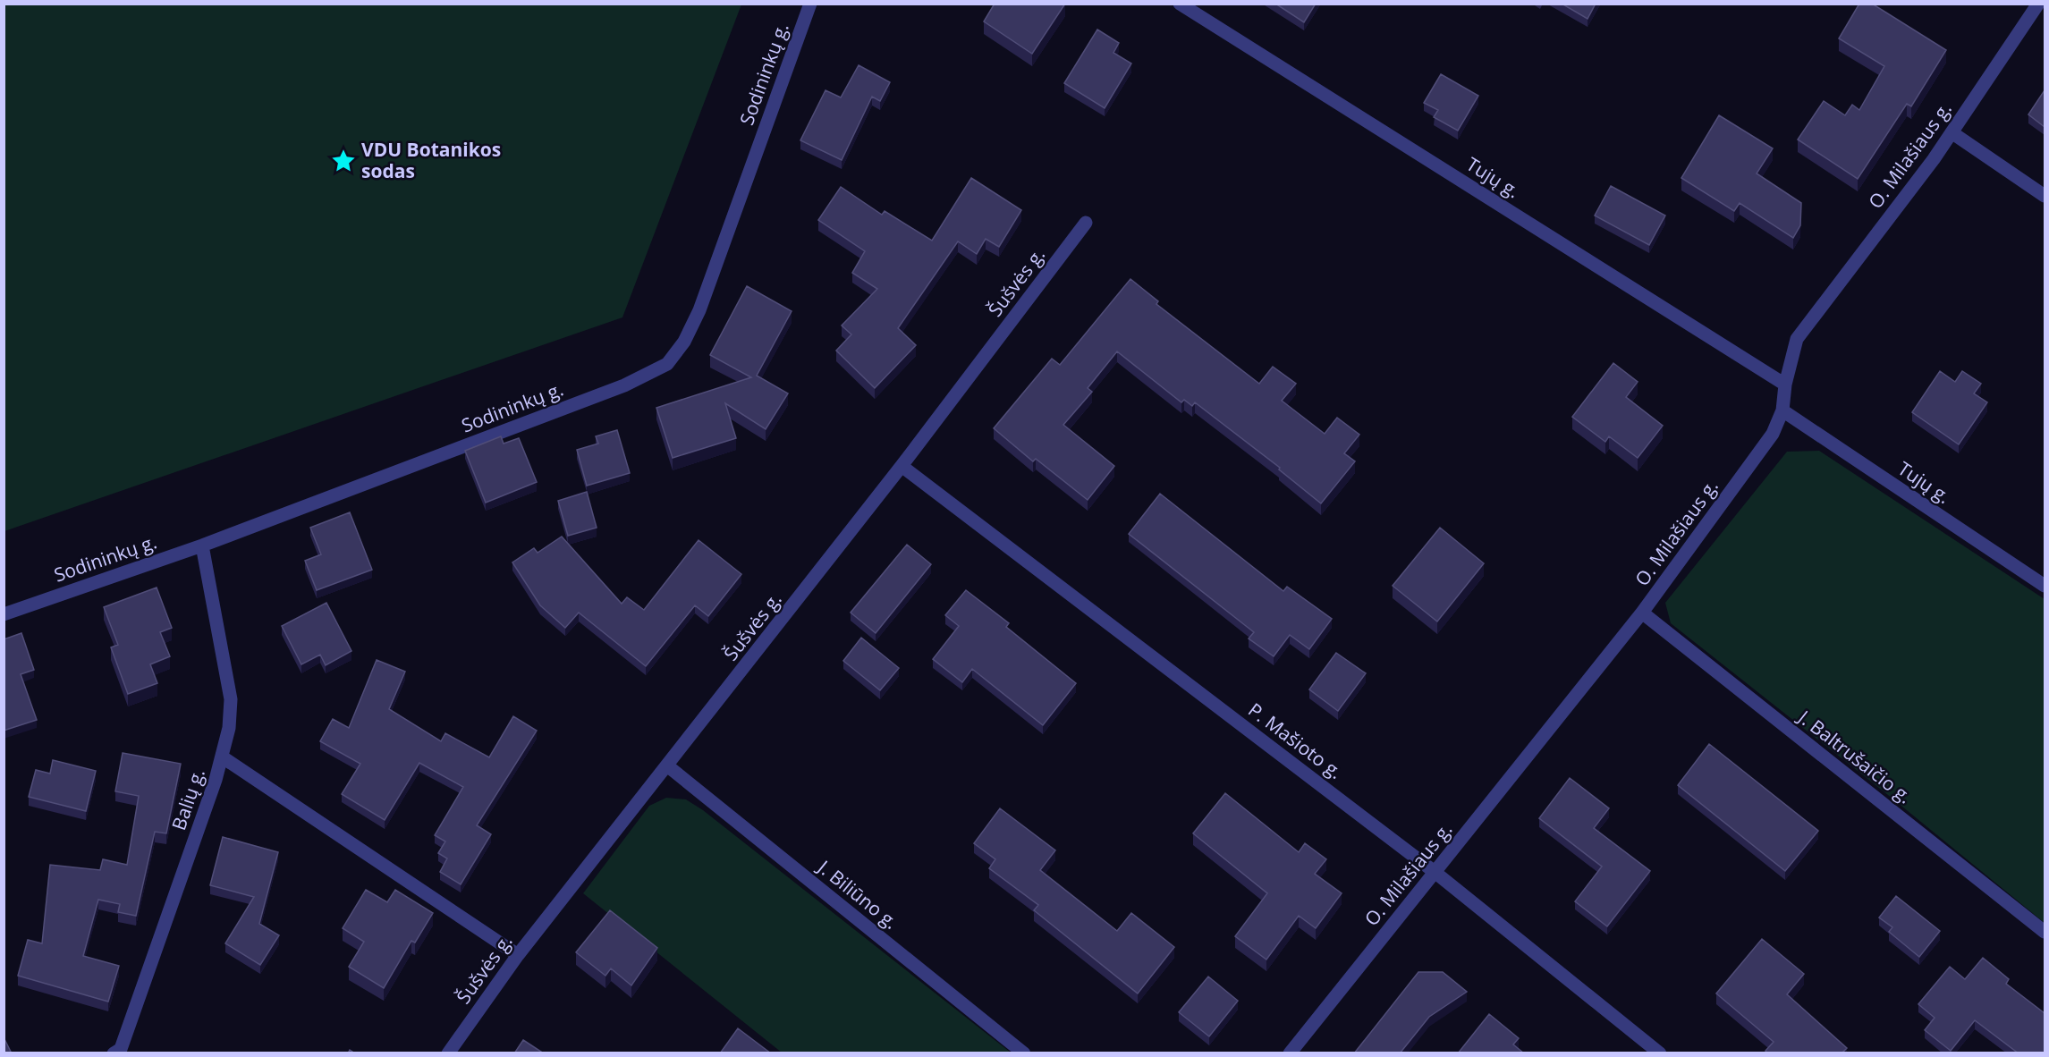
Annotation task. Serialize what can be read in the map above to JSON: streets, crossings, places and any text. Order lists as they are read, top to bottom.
{
  "streets": {
    "street": [
      "Sodininkų g.",
      "O. Milašiaus g.",
      "Tujų g.",
      "Šušvės g.",
      "P. Mašioto g.",
      "J. Baltrušaičio g.",
      "Balių g.",
      "J. Biliūno g."
    ]
  },
  "crossings": [
    ["Sodininkų g.", "Balių g."],
    ["O. Milašiaus g.", "Tujų g."],
    ["O. Milašiaus g.", "P. Mašioto g."],
    ["O. Milašiaus g.", "J. Baltrušaičio g."],
    ["Šušvės g.", "P. Mašioto g."],
    ["Šušvės g.", "J. Biliūno g."]
  ],
  "places": {
    "place": ["VDU Botanikos sodas"]
  }
}
